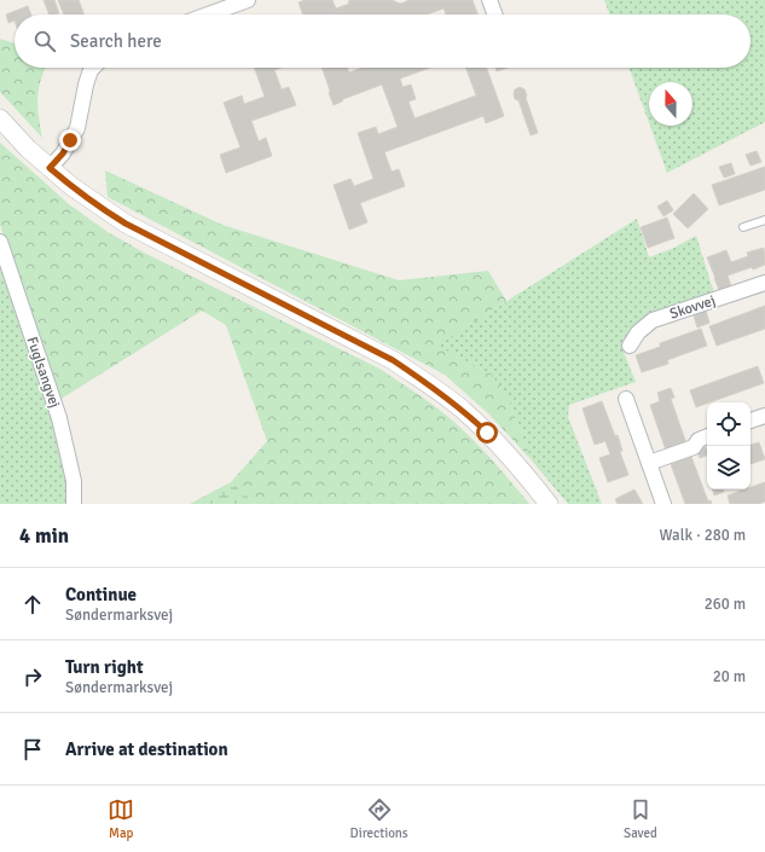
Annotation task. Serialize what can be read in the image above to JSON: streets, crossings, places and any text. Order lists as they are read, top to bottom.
{
  "streets": {
    "street": ["Skovvej", "Fuglsangvej"]
  },
  "north": "top",
  "page": {
    "search": "Search here",
    "heading": ["4 min", "Walk · 280 m"],
    "list": [
      ["Continue", "Søndermarksvej", "260 m"],
      ["Turn right", "Søndermarksvej", "20 m"],
      "Arrive at destination"
    ],
    "nav": ["Map", "Directions", "Saved"]
  }
}
